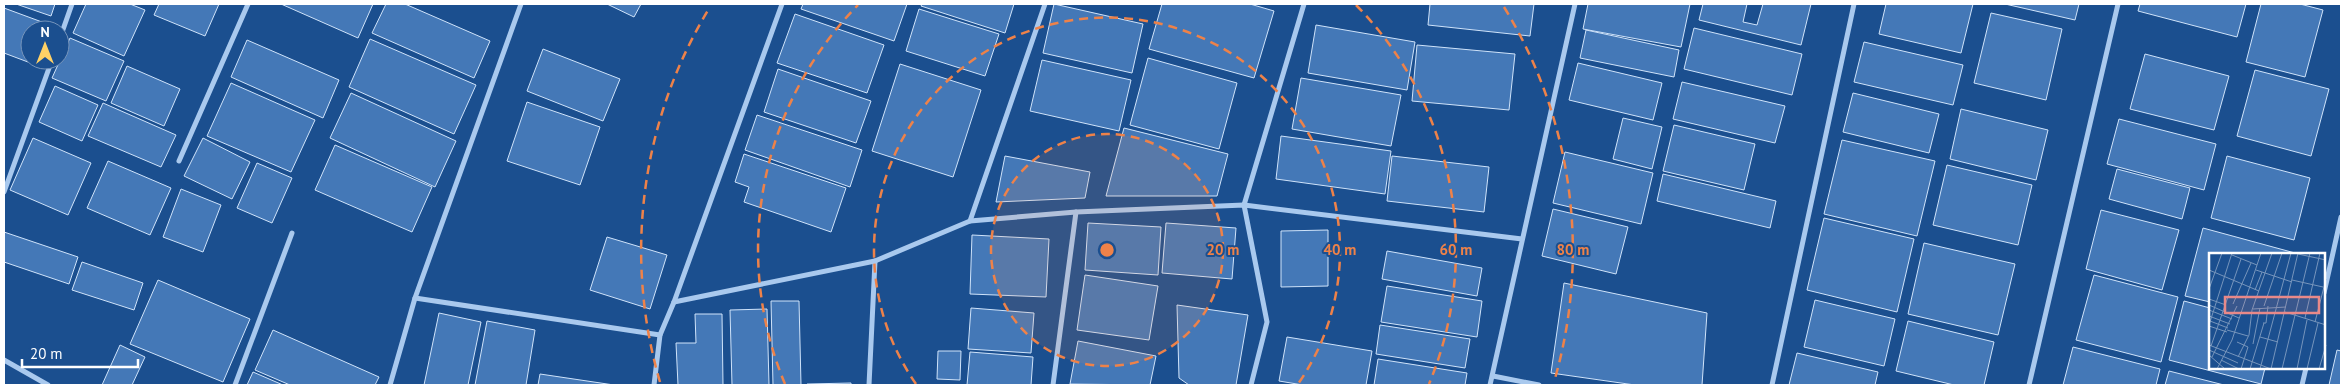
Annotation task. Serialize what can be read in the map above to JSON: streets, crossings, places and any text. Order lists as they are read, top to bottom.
{
  "scale_bar": "20 m",
  "north": "top",
  "rings": [
    "20 m",
    "40 m",
    "60 m",
    "80 m"
  ]
}
